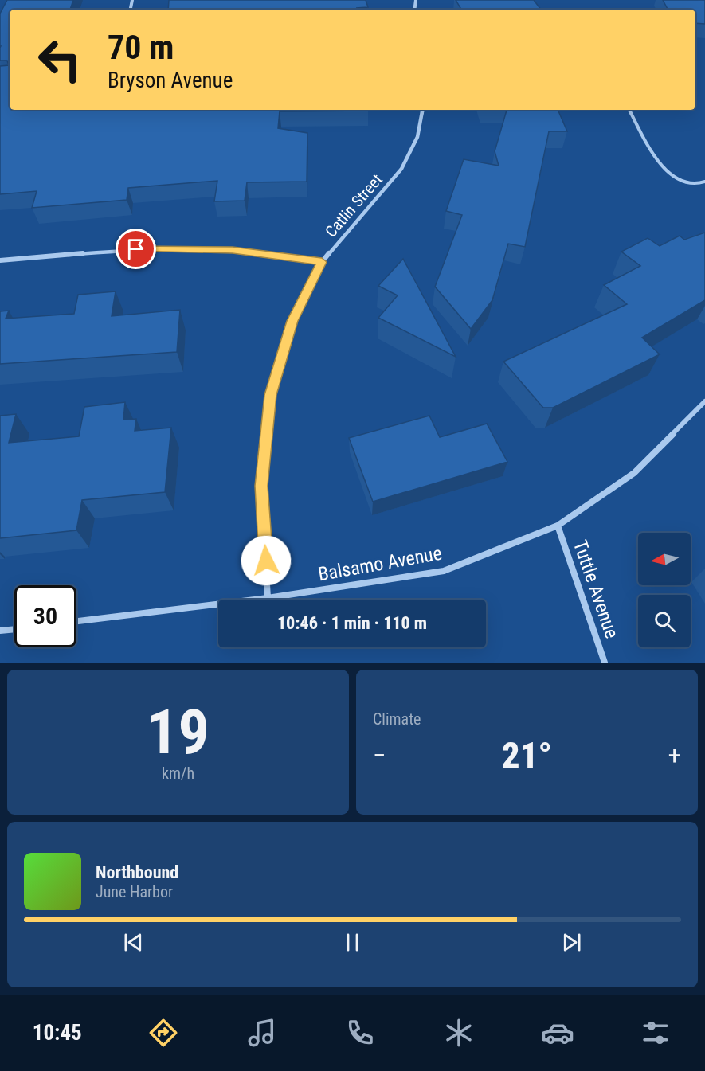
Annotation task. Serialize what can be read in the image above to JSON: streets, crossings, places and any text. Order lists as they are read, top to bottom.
{
  "streets": {
    "street": ["Catlin Street", "Balsamo Avenue", "Tuttle Avenue"]
  },
  "crossings": [
    ["Catlin Street", "Balsamo Avenue"],
    ["Balsamo Avenue", "Tuttle Avenue"]
  ],
  "north": "left",
  "page": {
    "turn": ["70 m", "Bryson Avenue"],
    "limit": "30",
    "trip": "10:46 · 1 min · 110 m",
    "tile": [
      ["19", "km/h"],
      "Climate"
    ],
    "heat": ["−", "21°", "+"],
    "song": ["Northbound", "June Harbor"],
    "tabs": "10:45"
  }
}
